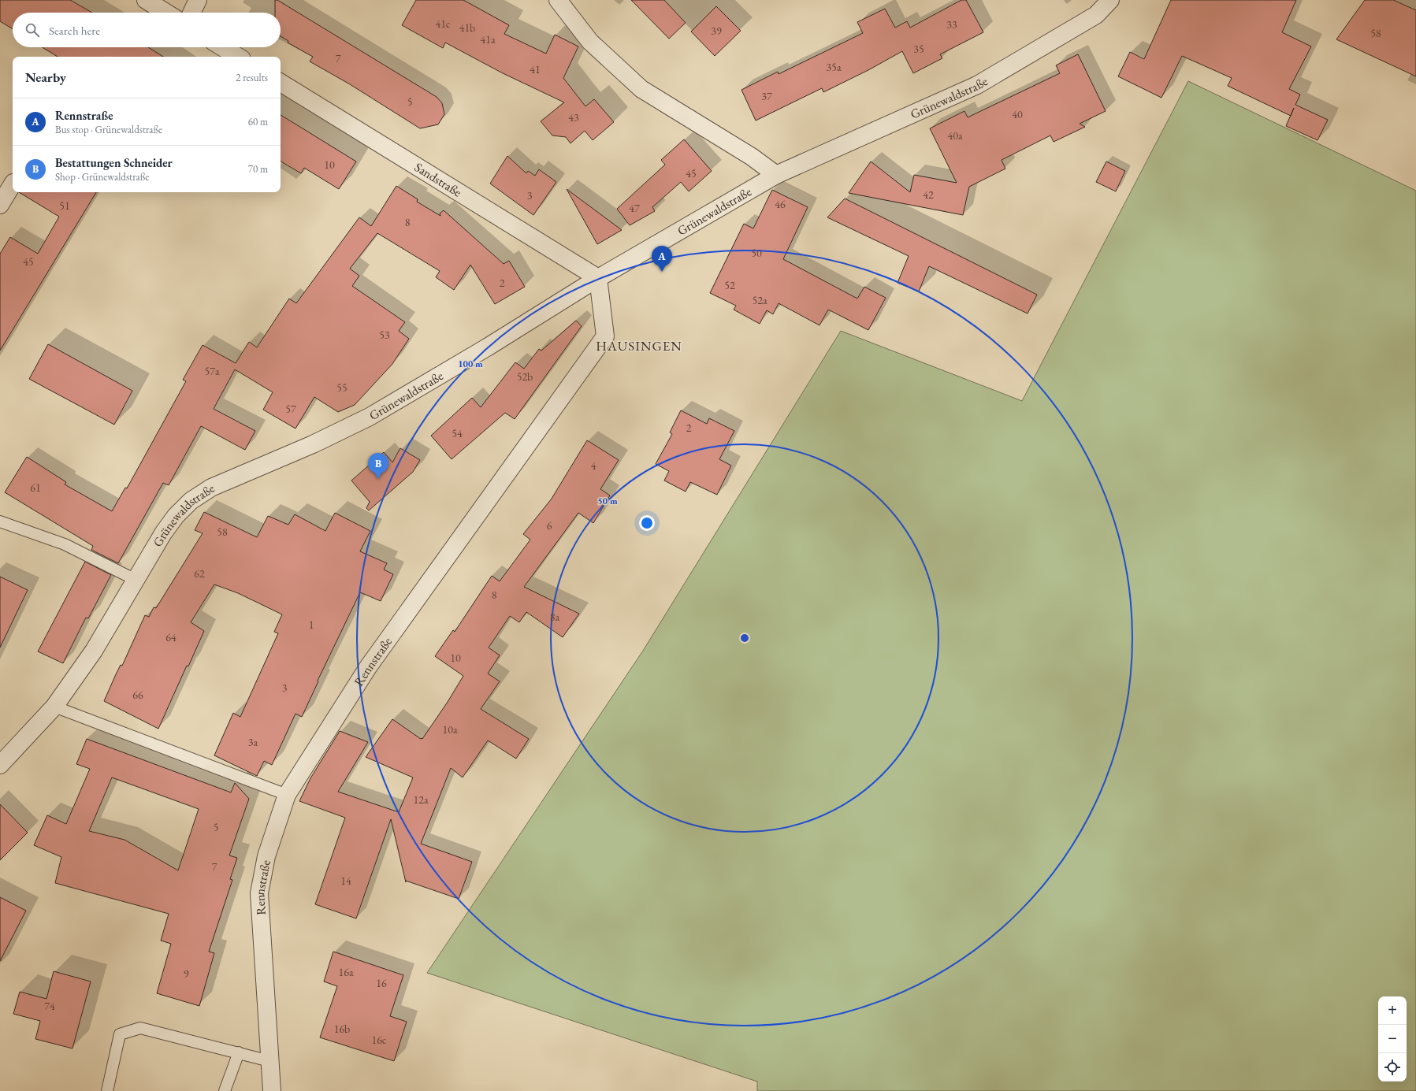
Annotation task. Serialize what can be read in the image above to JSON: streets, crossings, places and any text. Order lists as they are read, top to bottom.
{
  "streets": {
    "street": ["Grünewaldstraße", "Sandstraße", "Rennstraße"]
  },
  "crossings": [
    ["Grünewaldstraße", "Sandstraße"],
    ["Grünewaldstraße", "Rennstraße"],
    ["Sandstraße", "Rennstraße"]
  ],
  "districts": ["HAUSINGEN"],
  "house_numbers": [
    "41c",
    "33",
    "41b",
    "39",
    "58",
    "41a",
    "35",
    "7",
    "35a",
    "41",
    "37",
    "5",
    "40",
    "43",
    "40a",
    "10",
    "45",
    "42",
    "3",
    "46",
    "51",
    "47",
    "8",
    "50",
    "45",
    "2",
    "52",
    "52a",
    "53",
    "57a",
    "52b",
    "55",
    "57",
    "2",
    "54",
    "4",
    "61",
    "6",
    "58",
    "62",
    "8",
    "8a",
    "1",
    "64",
    "10",
    "3",
    "66",
    "10a",
    "3a",
    "12a",
    "5",
    "7",
    "14",
    "16a",
    "9",
    "16",
    "74",
    "16b",
    "16c"
  ],
  "page": {
    "search": "Search here",
    "heading": ["Nearby", "2 results"],
    "list": [
      {
        "mark": "A",
        "name": "Rennstraße",
        "note": "Bus stop · Grünewaldstraße",
        "value": "60 m"
      },
      {
        "mark": "B",
        "name": "Bestattungen Schneider",
        "note": "Shop · Grünewaldstraße",
        "value": "70 m"
      }
    ],
    "pins": ["A", "B"],
    "map_buttons": ["+", "−"]
  },
  "rings": ["100 m", "50 m"]
}
